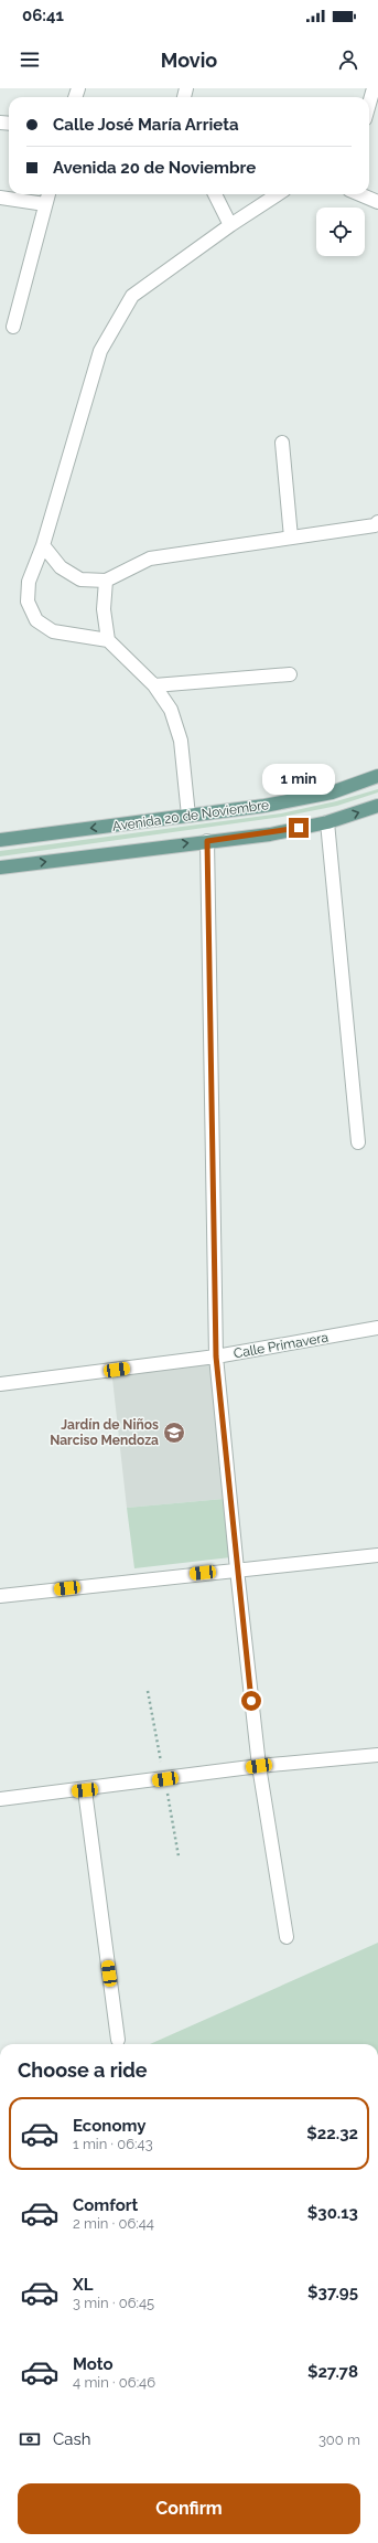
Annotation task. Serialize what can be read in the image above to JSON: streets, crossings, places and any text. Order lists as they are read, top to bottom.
{
  "streets": {
    "main road": ["Avenida 20 de Noviembre"],
    "street": ["Calle Primavera"]
  },
  "places": {
    "school or university": ["Jardín de Niños Narciso Mendoza"]
  },
  "page": {
    "status": "06:41",
    "header": "Movio",
    "banner": ["Calle José María Arrieta", "Avenida 20 de Noviembre"],
    "bubble": "1 min",
    "heading": "Choose a ride",
    "list": [
      {
        "name": "Economy",
        "note": "1 min · 06:43",
        "value": "$22.32"
      },
      {
        "name": "Comfort",
        "note": "2 min · 06:44",
        "value": "$30.13"
      },
      {
        "name": "XL",
        "note": "3 min · 06:45",
        "value": "$37.95"
      },
      {
        "name": "Moto",
        "note": "4 min · 06:46",
        "value": "$27.78"
      }
    ],
    "pay": ["Cash", "300 m"],
    "buttons": "Confirm"
  }
}
